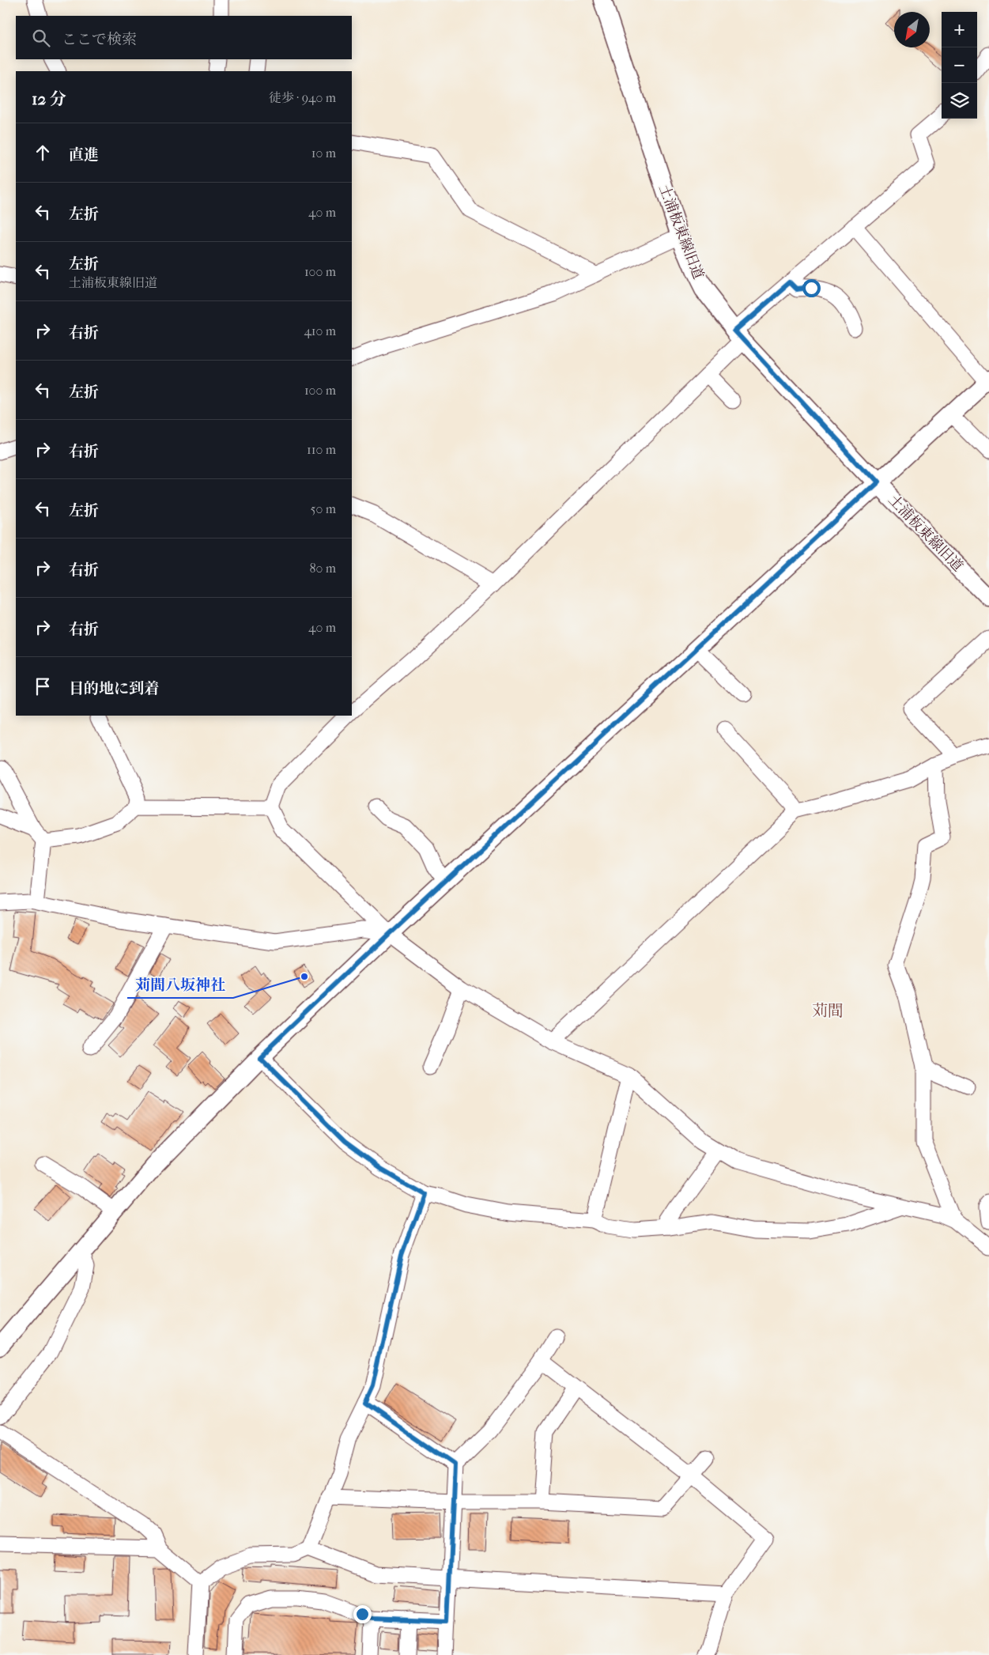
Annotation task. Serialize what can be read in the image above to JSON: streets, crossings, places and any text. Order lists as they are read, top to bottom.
{
  "streets": {
    "street": ["土浦板東線旧道"]
  },
  "districts": ["苅間"],
  "places": ["苅間八坂神社"],
  "north": "bottom left",
  "page": {
    "map_buttons": ["+", "−"],
    "search": "ここで検索",
    "heading": ["12 分", "徒歩 · 940 m"],
    "list": [
      ["直進", "10 m"],
      ["左折", "40 m"],
      ["左折", "土浦板東線旧道", "100 m"],
      ["右折", "410 m"],
      ["左折", "100 m"],
      ["右折", "110 m"],
      ["左折", "50 m"],
      ["右折", "80 m"],
      ["右折", "40 m"],
      "目的地に到着"
    ]
  }
}
